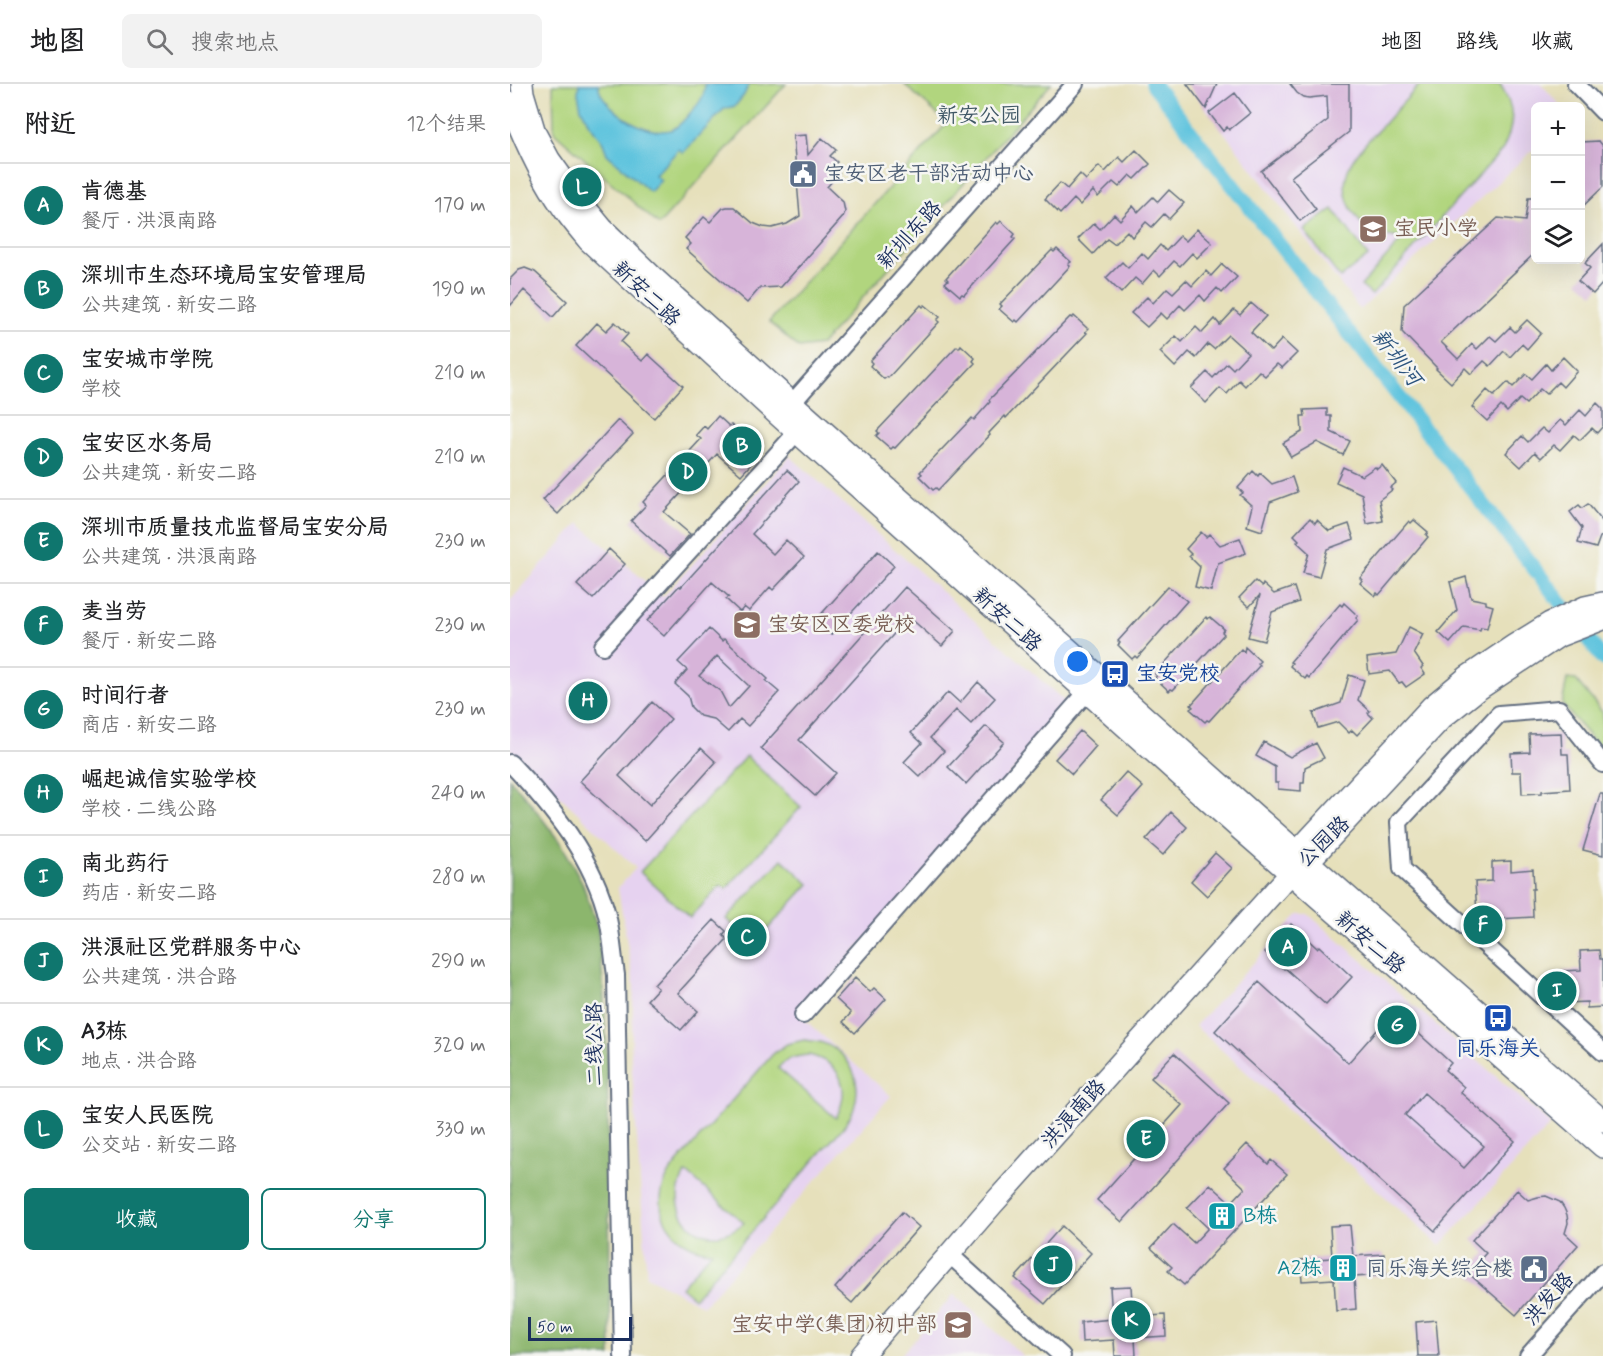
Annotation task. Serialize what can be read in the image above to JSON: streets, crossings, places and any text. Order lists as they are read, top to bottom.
{
  "streets": {
    "main road": ["新安二路", "公园路", "洪浪南路"],
    "street": ["新圳东路", "二线公路", "洪发路"]
  },
  "crossings": [
    ["新圳东路", "新安二路"],
    ["新安二路", "公园路"],
    ["新安二路", "洪浪南路"],
    ["公园路", "洪浪南路"]
  ],
  "water": ["新圳河"],
  "parks": ["新安公园"],
  "places": {
    "public building": ["宝安区老干部活动中心", "同乐海关综合楼"],
    "school or university": ["宝民小学", "宝安区区委党校", "宝安中学(集团)初中部"],
    "bus stop": ["宝安党校", "同乐海关"],
    "building": ["B栋", "A2栋"]
  },
  "scale_bar": "50 m",
  "page": {
    "header": "地图",
    "search": "搜索地点",
    "nav": ["地图", "路线", "收藏"],
    "heading": ["附近", "12个结果"],
    "map_buttons": ["+", "−"],
    "list": [
      {
        "mark": "A",
        "name": "肯德基",
        "note": "餐厅 · 洪浪南路",
        "value": "170 m"
      },
      {
        "mark": "B",
        "name": "深圳市生态环境局宝安管理局",
        "note": "公共建筑 · 新安二路",
        "value": "190 m"
      },
      {
        "mark": "C",
        "name": "宝安城市学院",
        "note": "学校",
        "value": "210 m"
      },
      {
        "mark": "D",
        "name": "宝安区水务局",
        "note": "公共建筑 · 新安二路",
        "value": "210 m"
      },
      {
        "mark": "E",
        "name": "深圳市质量技术监督局宝安分局",
        "note": "公共建筑 · 洪浪南路",
        "value": "230 m"
      },
      {
        "mark": "F",
        "name": "麦当劳",
        "note": "餐厅 · 新安二路",
        "value": "230 m"
      },
      {
        "mark": "G",
        "name": "时间行者",
        "note": "商店 · 新安二路",
        "value": "230 m"
      },
      {
        "mark": "H",
        "name": "崛起诚信实验学校",
        "note": "学校 · 二线公路",
        "value": "240 m"
      },
      {
        "mark": "I",
        "name": "南北药行",
        "note": "药店 · 新安二路",
        "value": "280 m"
      },
      {
        "mark": "J",
        "name": "洪浪社区党群服务中心",
        "note": "公共建筑 · 洪合路",
        "value": "290 m"
      },
      {
        "mark": "K",
        "name": "A3栋",
        "note": "地点 · 洪合路",
        "value": "320 m"
      },
      {
        "mark": "L",
        "name": "宝安人民医院",
        "note": "公交站 · 新安二路",
        "value": "330 m"
      }
    ],
    "pins": [
      "L",
      "B",
      "D",
      "H",
      "F",
      "C",
      "A",
      "I",
      "G",
      "E",
      "J",
      "K"
    ],
    "buttons": ["收藏", "分享"],
    "scale": "50 m"
  }
}
